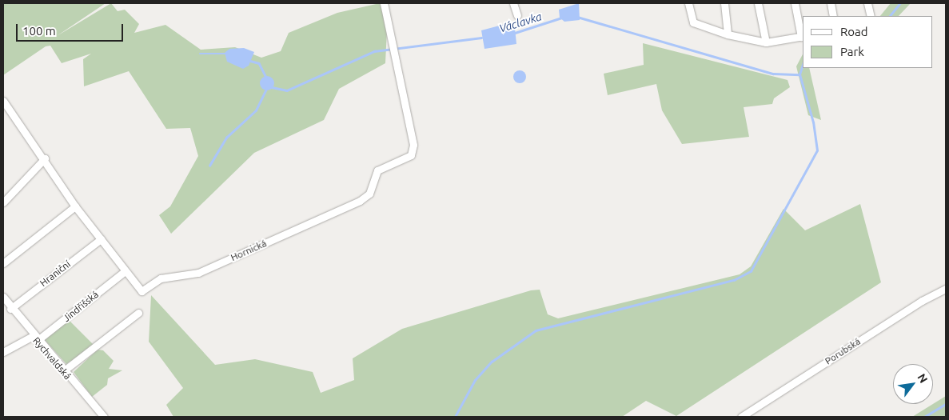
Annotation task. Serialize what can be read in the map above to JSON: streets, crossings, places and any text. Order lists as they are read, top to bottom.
{
  "streets": {
    "street": [
      "Hornická",
      "Hraniční",
      "Jindřišská",
      "Porubská",
      "Rychvaldská"
    ]
  },
  "crossings": [
    ["Hornická", "Hraniční"],
    ["Hornická", "Jindřišská"],
    ["Hraniční", "Rychvaldská"],
    ["Jindřišská", "Rychvaldská"]
  ],
  "water": ["Václavka"],
  "legend": ["Road", "Park"],
  "scale_bar": "100 m",
  "north": "top right"
}
